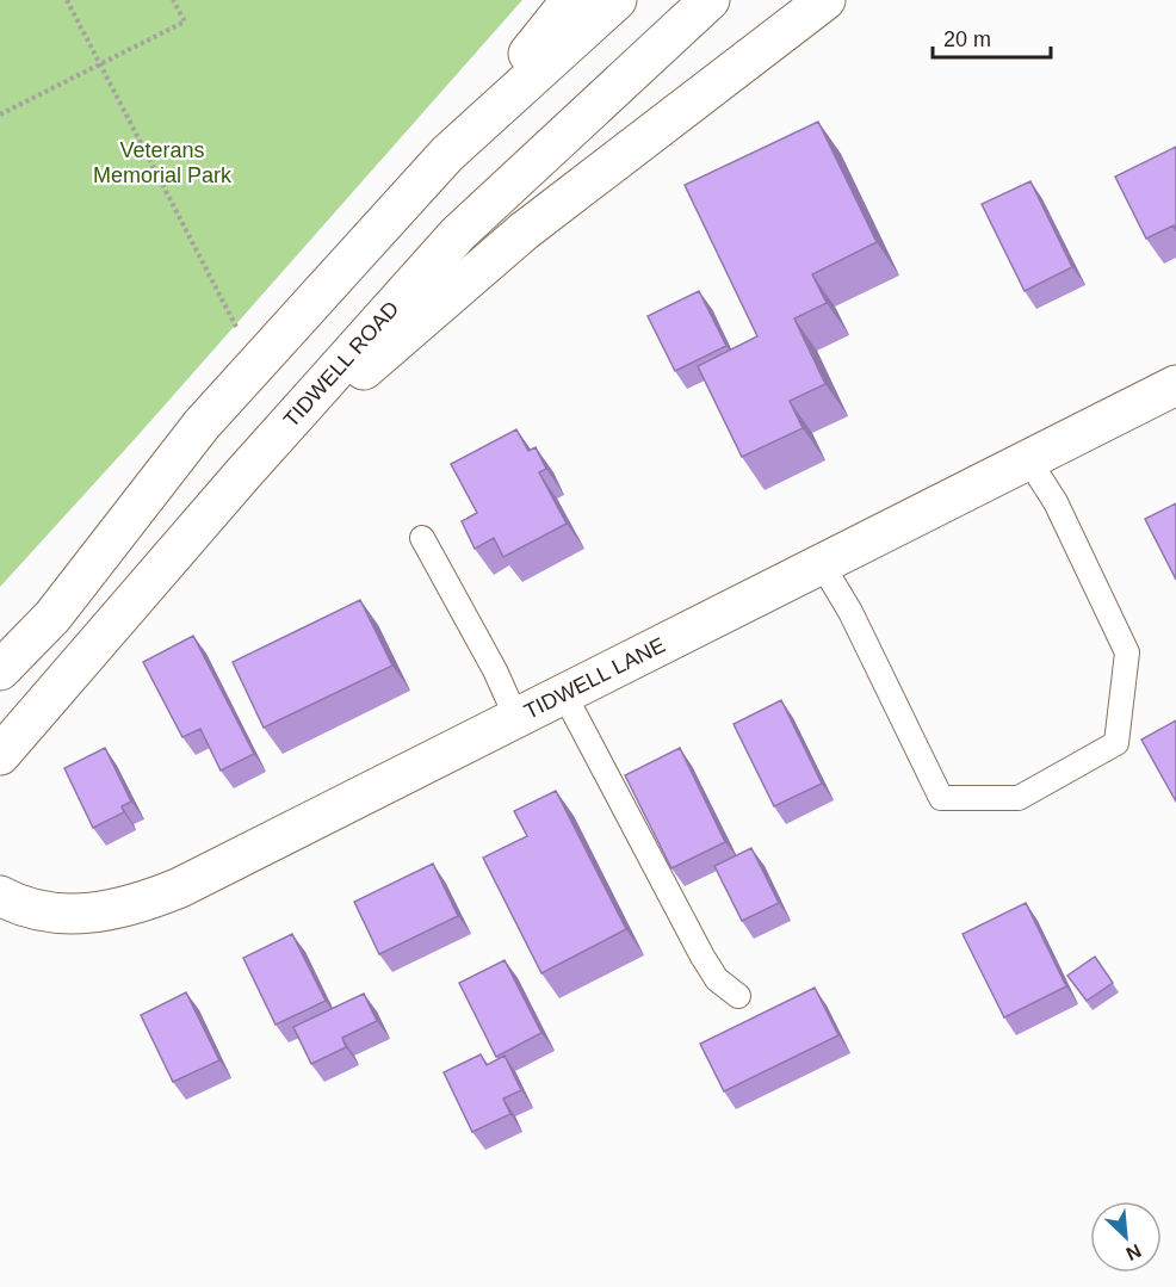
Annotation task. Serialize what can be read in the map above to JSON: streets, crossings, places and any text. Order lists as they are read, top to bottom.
{
  "streets": {
    "main road": ["TIDWELL ROAD", "TIDWELL LANE"]
  },
  "parks": ["Veterans Memorial Park"],
  "scale_bar": "20 m",
  "north": "bottom right"
}
